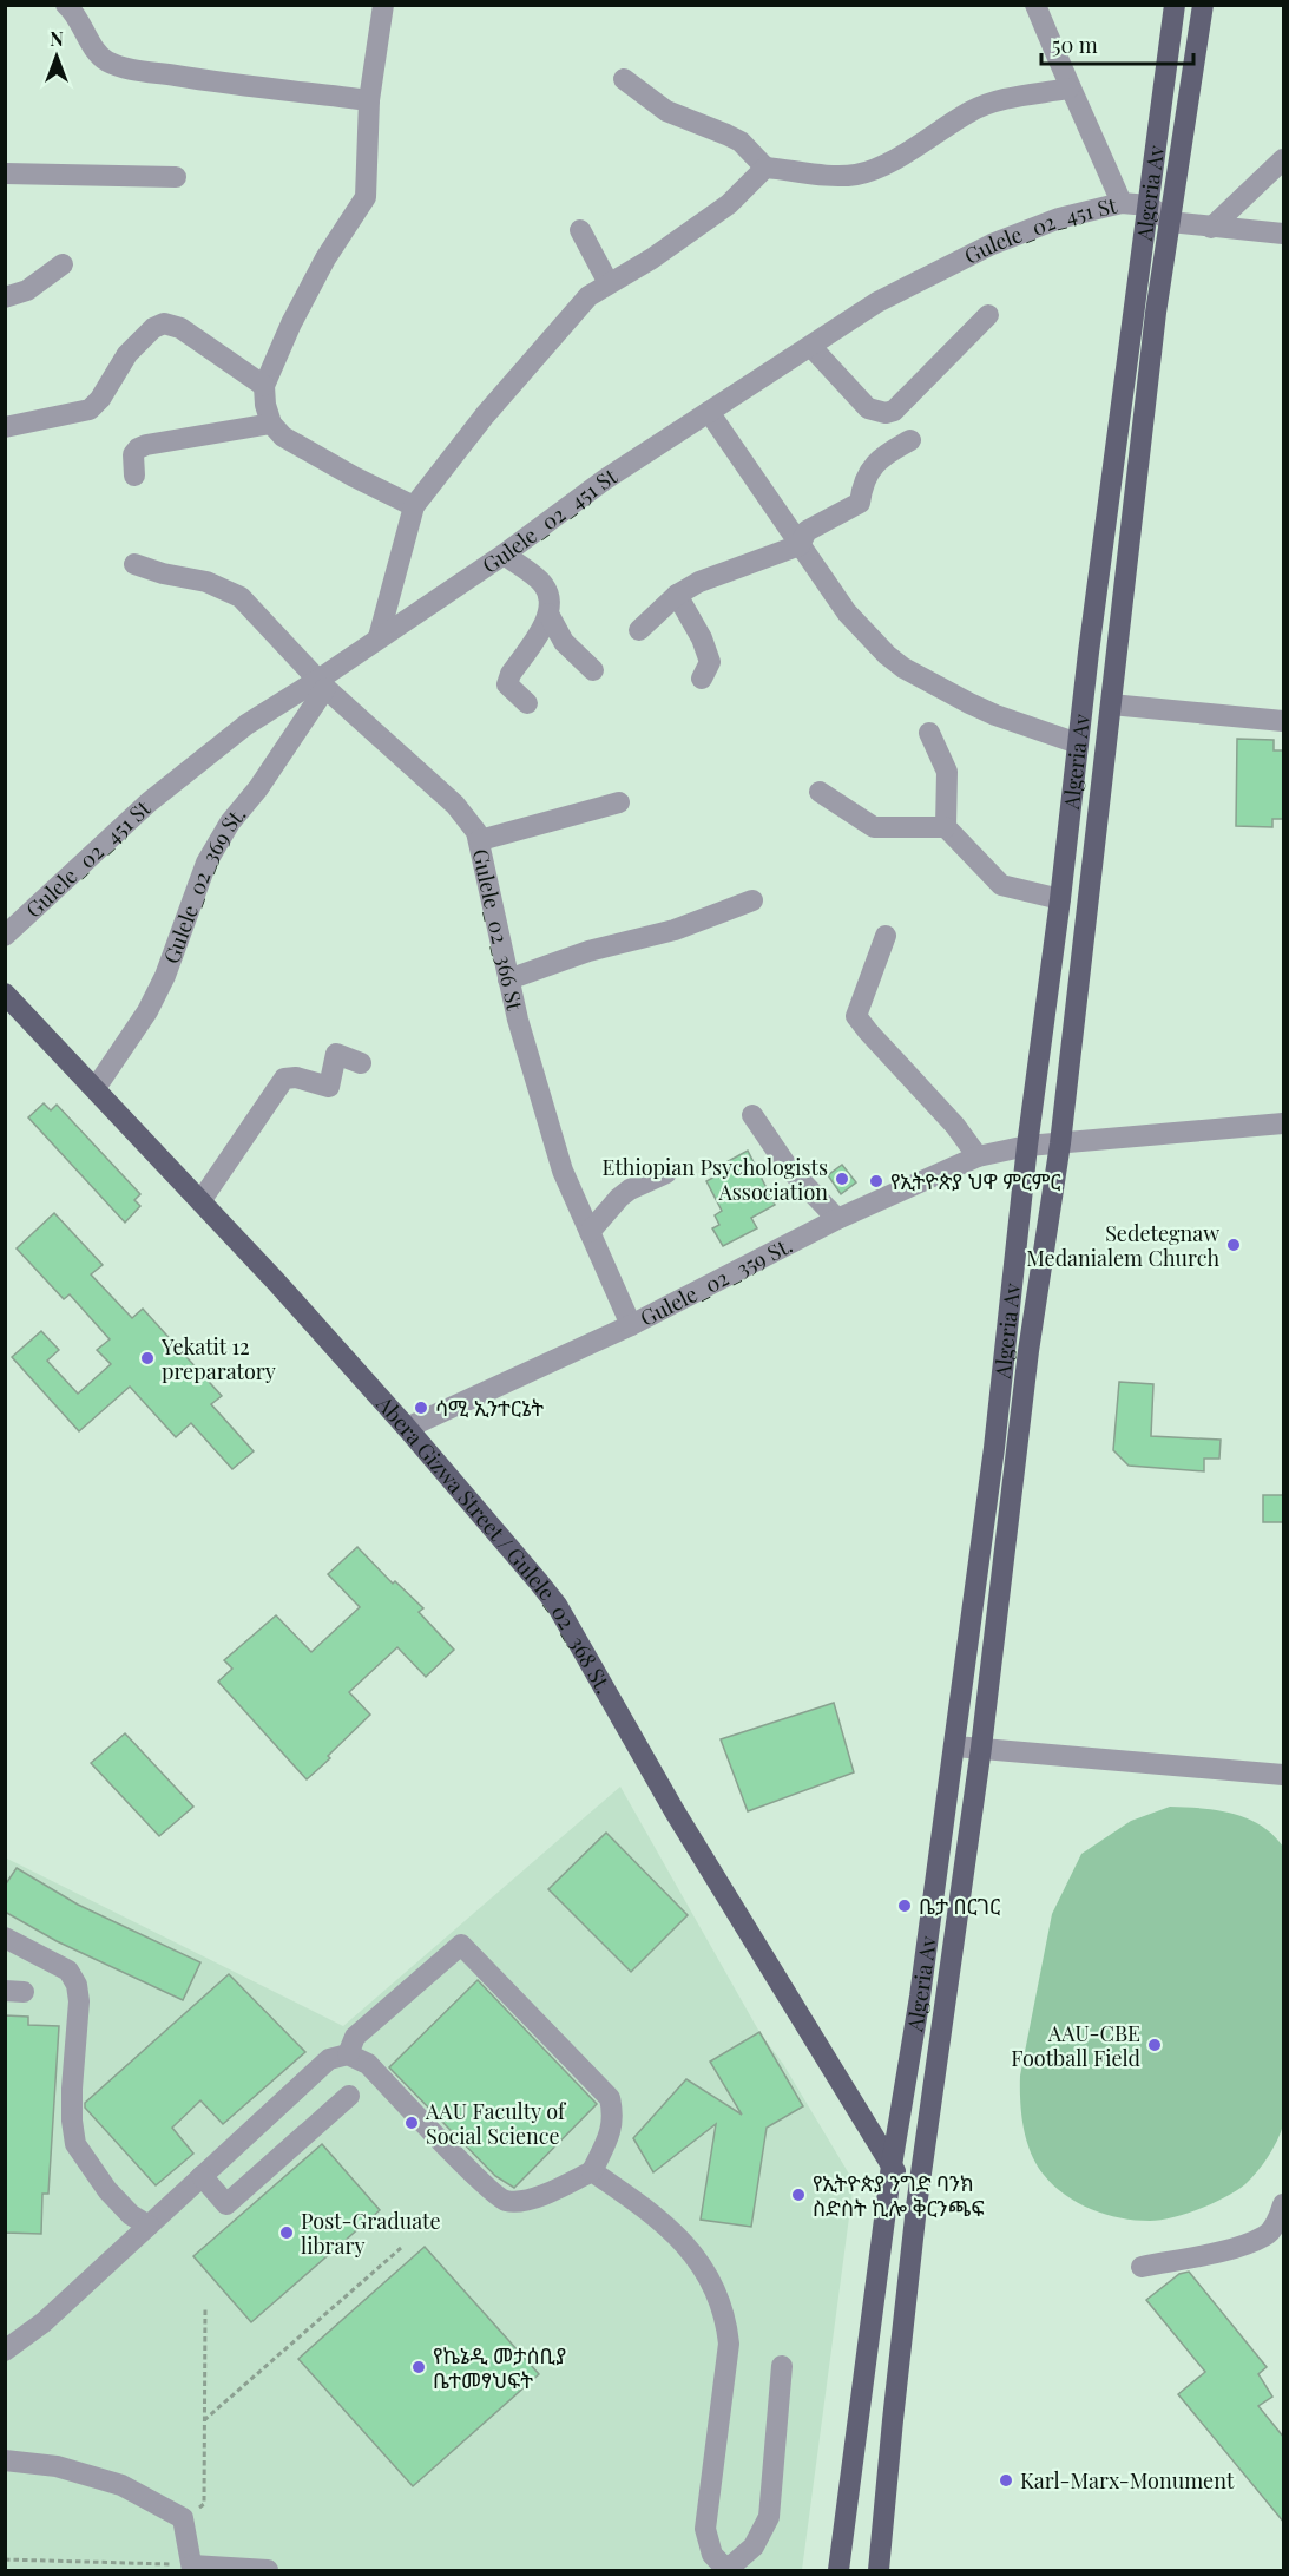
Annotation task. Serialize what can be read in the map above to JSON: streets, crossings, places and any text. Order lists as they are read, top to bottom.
{
  "streets": {
    "main road": ["Algeria Av", "Abera Gizwa Street / Gulele_02_368 St."],
    "street": [
      "Gulele_02_451 St",
      "Gulele_02_369 St.",
      "Gulele_02_366 St",
      "Gulele_02_359 St."
    ]
  },
  "crossings": [
    ["Algeria Av", "Gulele_02_451 St"],
    ["Algeria Av", "Gulele_02_359 St."],
    ["Algeria Av", "Abera Gizwa Street / Gulele_02_368 St."],
    ["Gulele_02_451 St", "Gulele_02_369 St."],
    ["Gulele_02_451 St", "Gulele_02_366 St"],
    ["Gulele_02_369 St.", "Gulele_02_366 St"],
    ["Gulele_02_369 St.", "Abera Gizwa Street / Gulele_02_368 St."],
    ["Gulele_02_366 St", "Gulele_02_359 St."],
    ["Gulele_02_359 St.", "Abera Gizwa Street / Gulele_02_368 St."]
  ],
  "places": [
    "Ethiopian Psychologists Association",
    "የኢትዮጵያ ህዋ ምርምር",
    "Sedetegnaw Medanialem Church",
    "Yekatit 12 preparatory",
    "ሳሚ ኢንተርኔት",
    "ቤታ በርገር",
    "AAU-CBE Football Field",
    "AAU Faculty of Social Science",
    "የኢትዮጵያ ንግድ ባንክ ስድስት ኪሎ ቅርንጫፍ",
    "Post-Graduate library",
    "የኬኔዲ መታሰቢያ ቤተመፃህፍት",
    "Karl-Marx-Monument"
  ],
  "scale_bar": "50 m",
  "north": "top"
}
